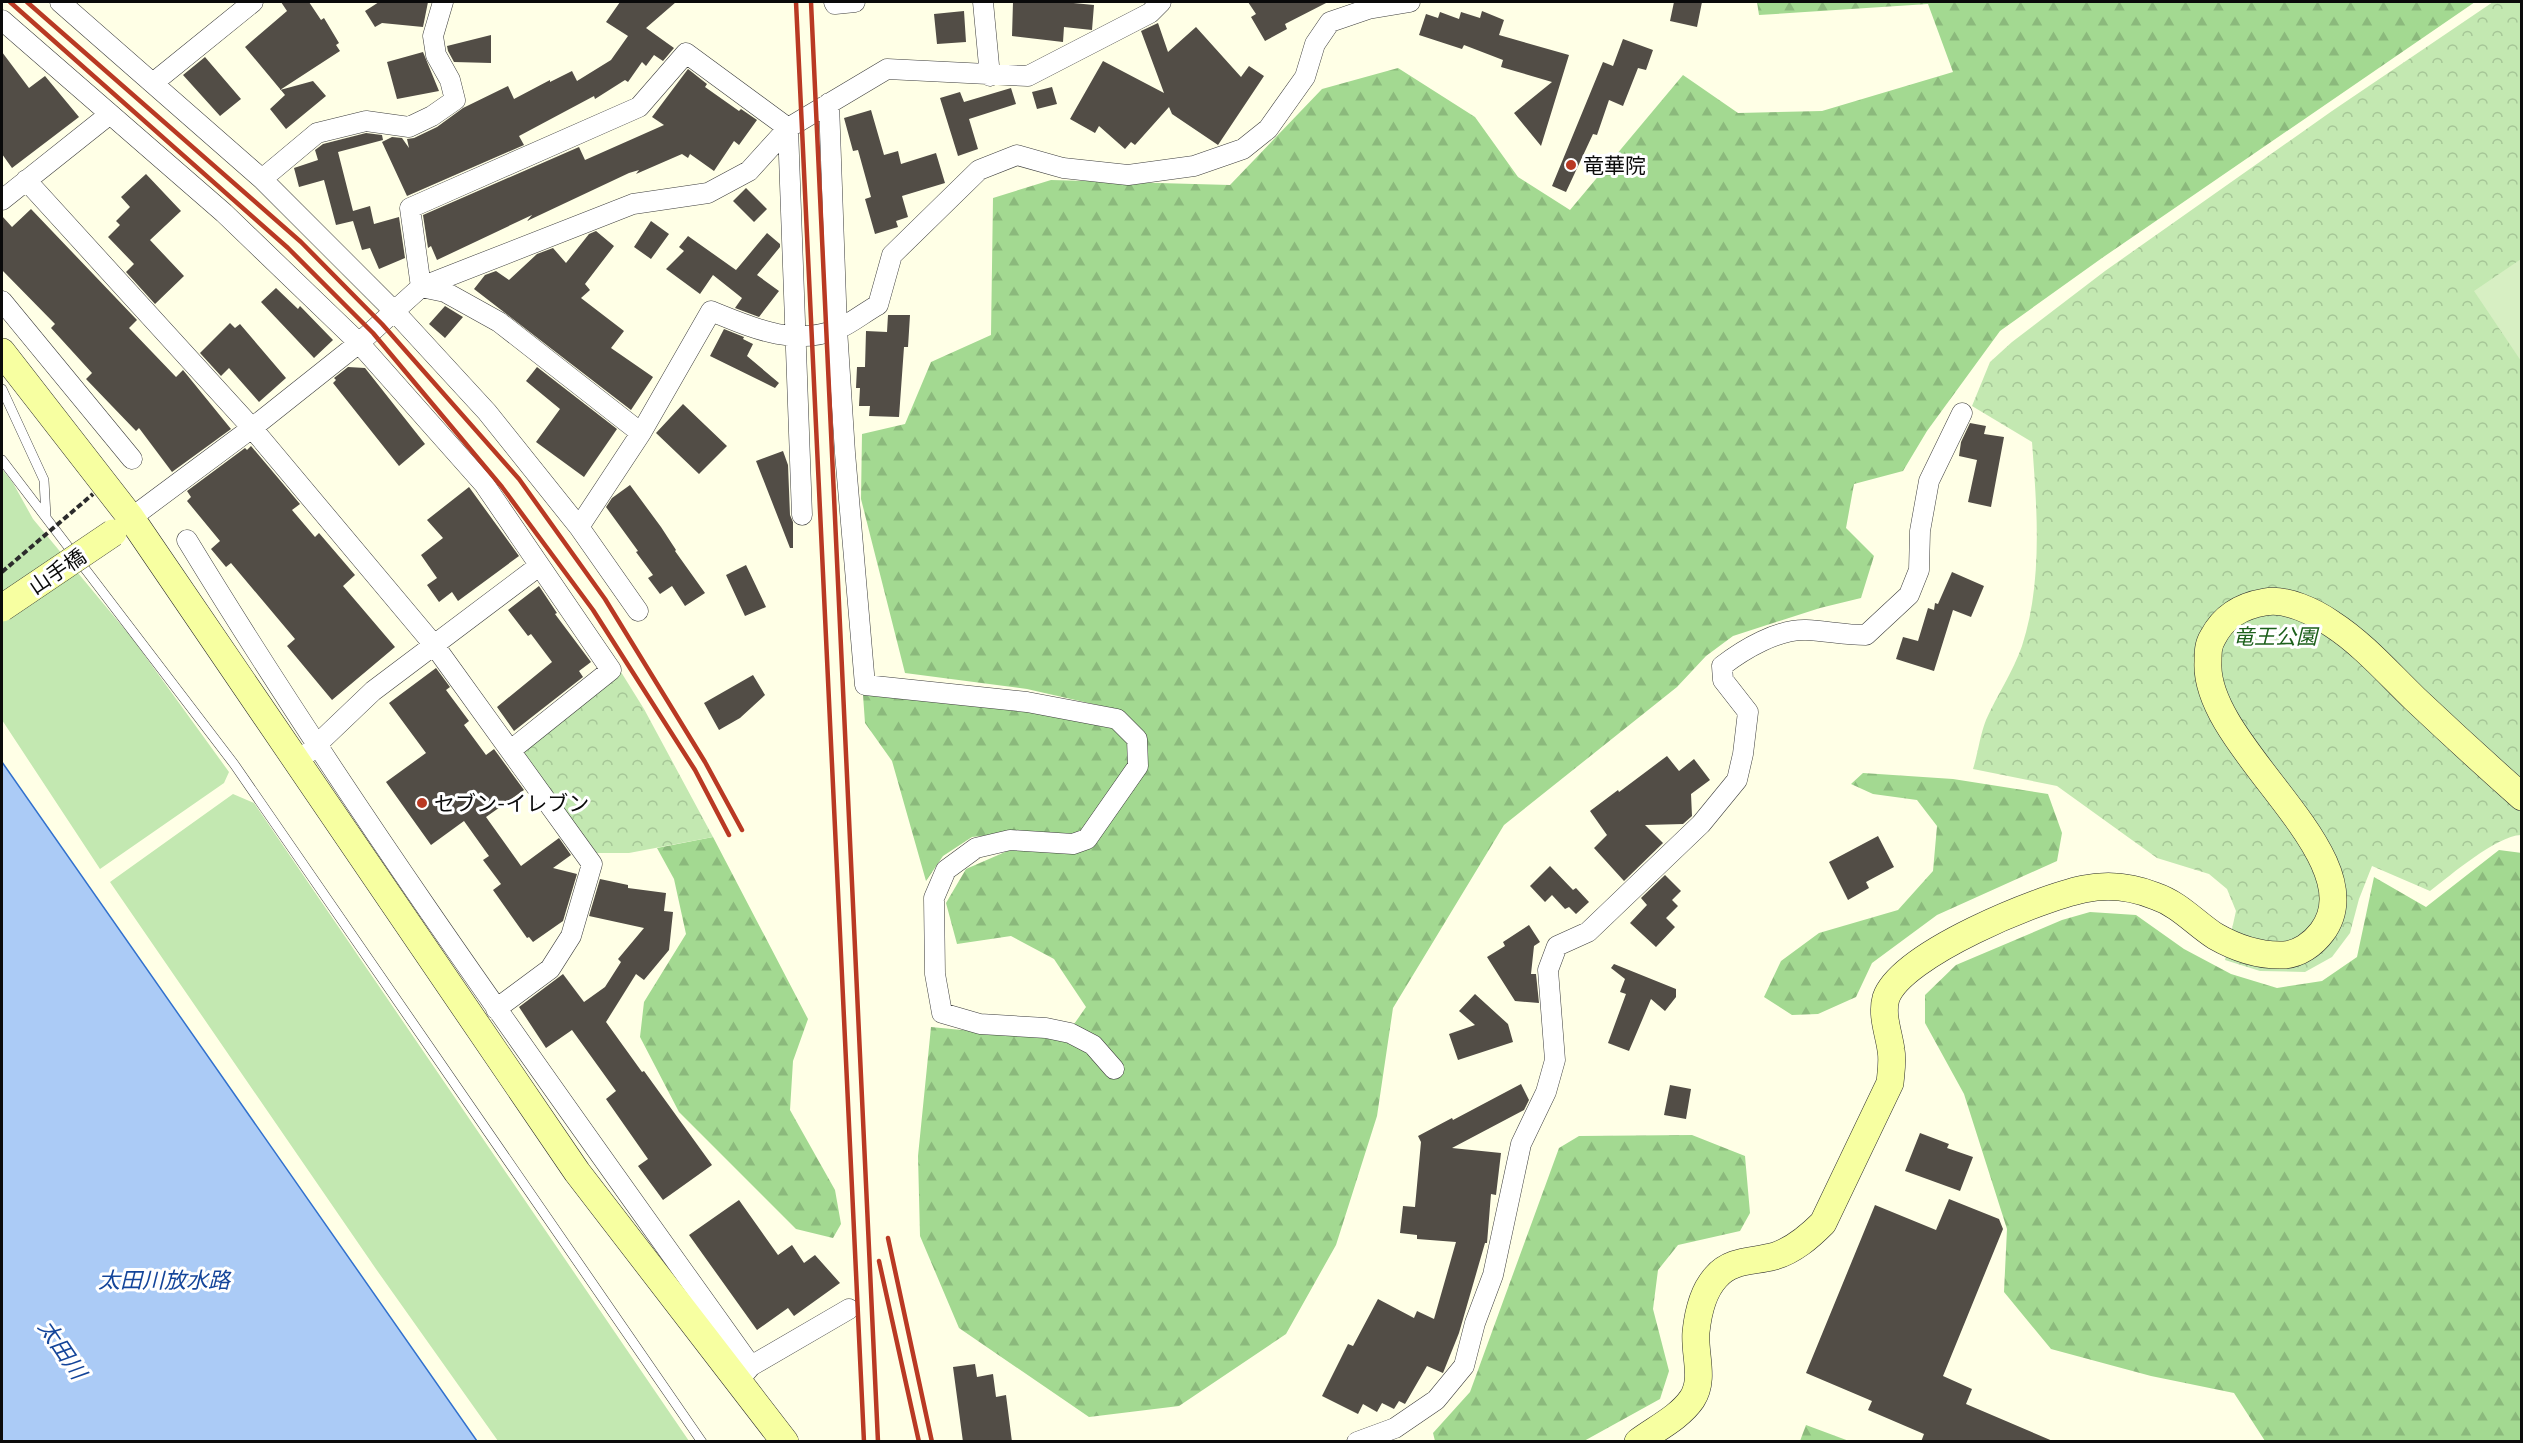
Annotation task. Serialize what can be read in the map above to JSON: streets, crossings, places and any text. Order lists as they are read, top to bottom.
{
  "streets": {
    "street": ["山手橋"]
  },
  "water": ["太田川放水路", "太田川"],
  "parks": ["竜王公園"],
  "places": ["竜華院", "セブン-イレブン"]
}
